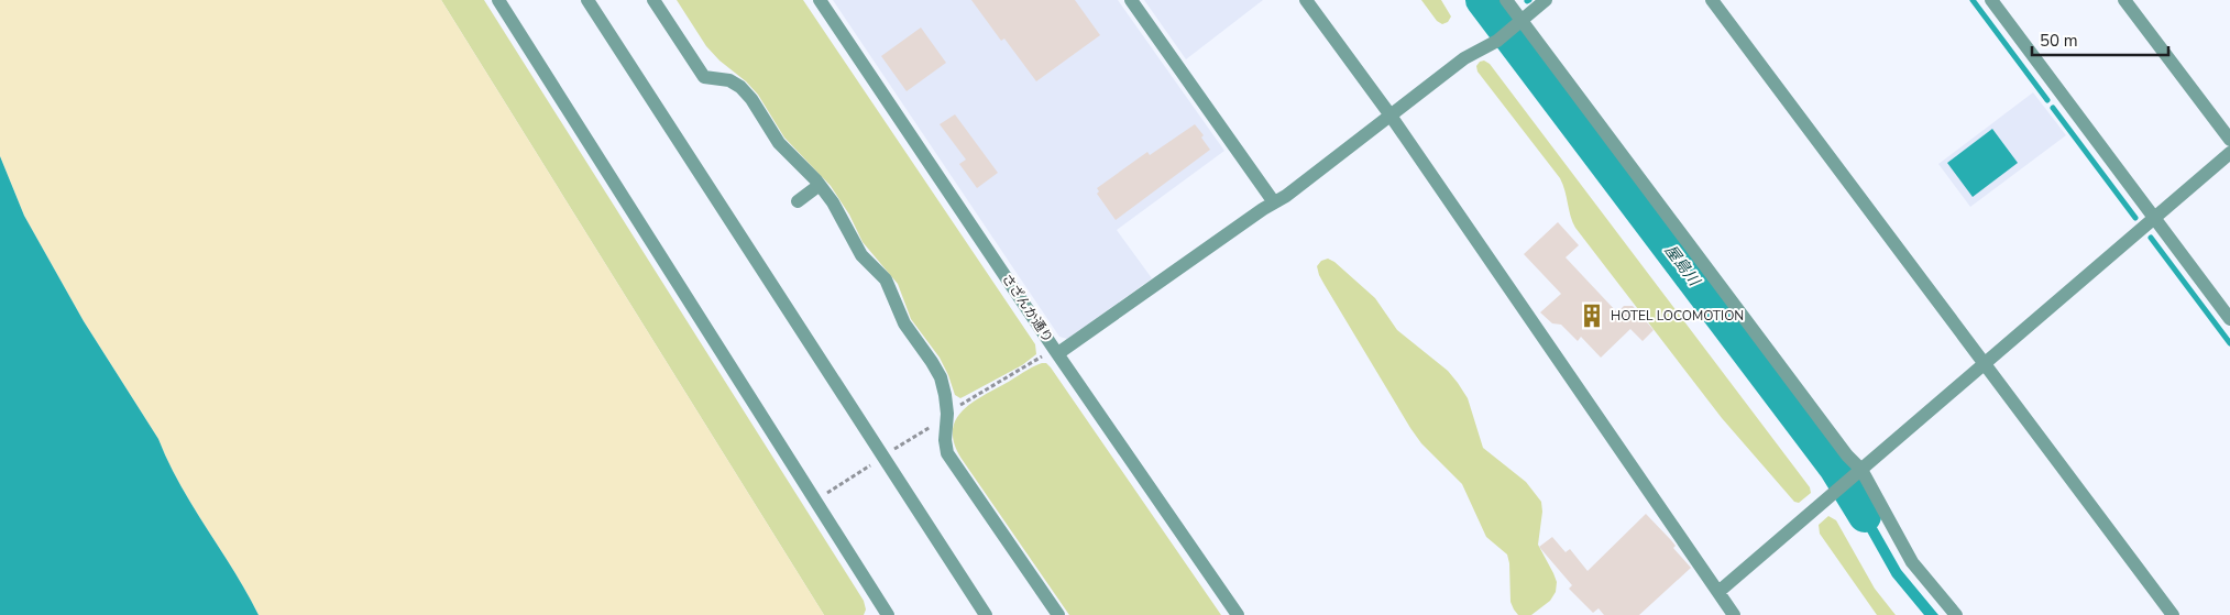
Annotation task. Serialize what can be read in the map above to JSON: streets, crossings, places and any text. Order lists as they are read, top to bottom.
{
  "streets": {
    "street": ["さざんか通り"]
  },
  "water": ["屋島川"],
  "places": {
    "building": ["HOTEL LOCOMOTION"]
  },
  "scale_bar": "50 m"
}
